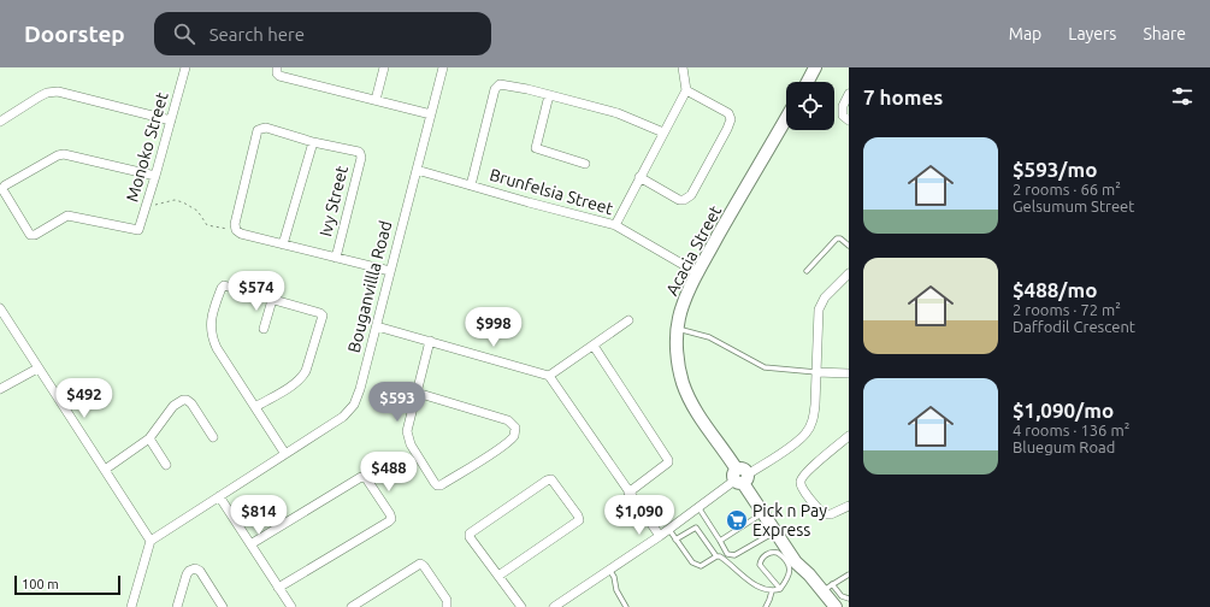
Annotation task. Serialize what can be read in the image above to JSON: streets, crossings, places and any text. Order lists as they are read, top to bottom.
{
  "streets": {
    "street": [
      "Monoko Street",
      "Brunfelsia Street",
      "Ivy Street",
      "Acacia Street",
      "Bouganvillla Road"
    ]
  },
  "crossings": [
    ["Brunfelsia Street", "Acacia Street"],
    ["Brunfelsia Street", "Bouganvillla Road"]
  ],
  "places": {
    "supermarket": ["Pick n Pay Express"]
  },
  "scale_bar": "100 m",
  "page": {
    "header": "Doorstep",
    "search": "Search here",
    "nav": ["Map", "Layers", "Share"],
    "heading": "7 homes",
    "list": [
      {
        "name": "$593/mo",
        "note": "2 rooms · 66 m² · Gelsumum Street"
      },
      {
        "name": "$488/mo",
        "note": "2 rooms · 72 m² · Daffodil Crescent"
      },
      {
        "name": "$1,090/mo",
        "note": "4 rooms · 136 m² · Bluegum Road"
      }
    ],
    "price": [
      "$574",
      "$998",
      "$492",
      "$593",
      "$488",
      "$814",
      "$1,090"
    ],
    "scale": "100 m"
  }
}
